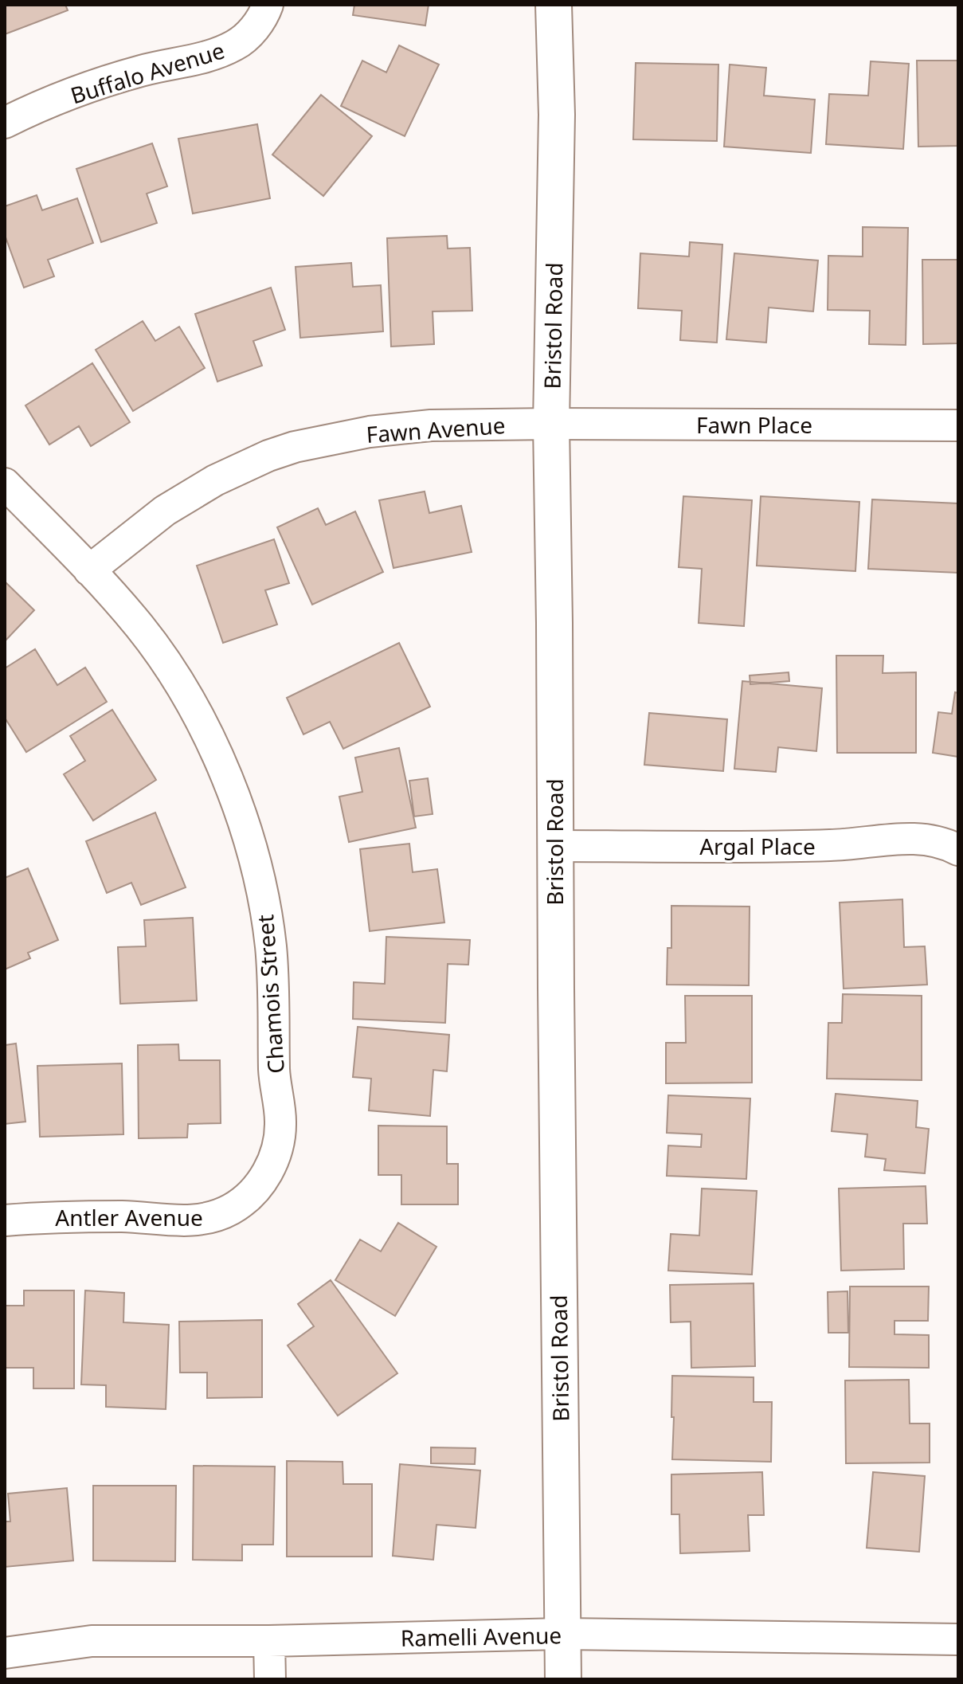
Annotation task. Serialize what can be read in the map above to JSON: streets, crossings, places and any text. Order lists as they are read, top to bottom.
{
  "streets": {
    "street": [
      "Buffalo Avenue",
      "Bristol Road",
      "Fawn Place",
      "Fawn Avenue",
      "Argal Place",
      "Chamois Street",
      "Antler Avenue",
      "Ramelli Avenue"
    ]
  },
  "crossings": [
    ["Bristol Road", "Fawn Place"],
    ["Bristol Road", "Fawn Avenue"],
    ["Bristol Road", "Argal Place"],
    ["Bristol Road", "Ramelli Avenue"],
    ["Fawn Place", "Fawn Avenue"],
    ["Fawn Avenue", "Chamois Street"],
    ["Chamois Street", "Antler Avenue"]
  ]
}
